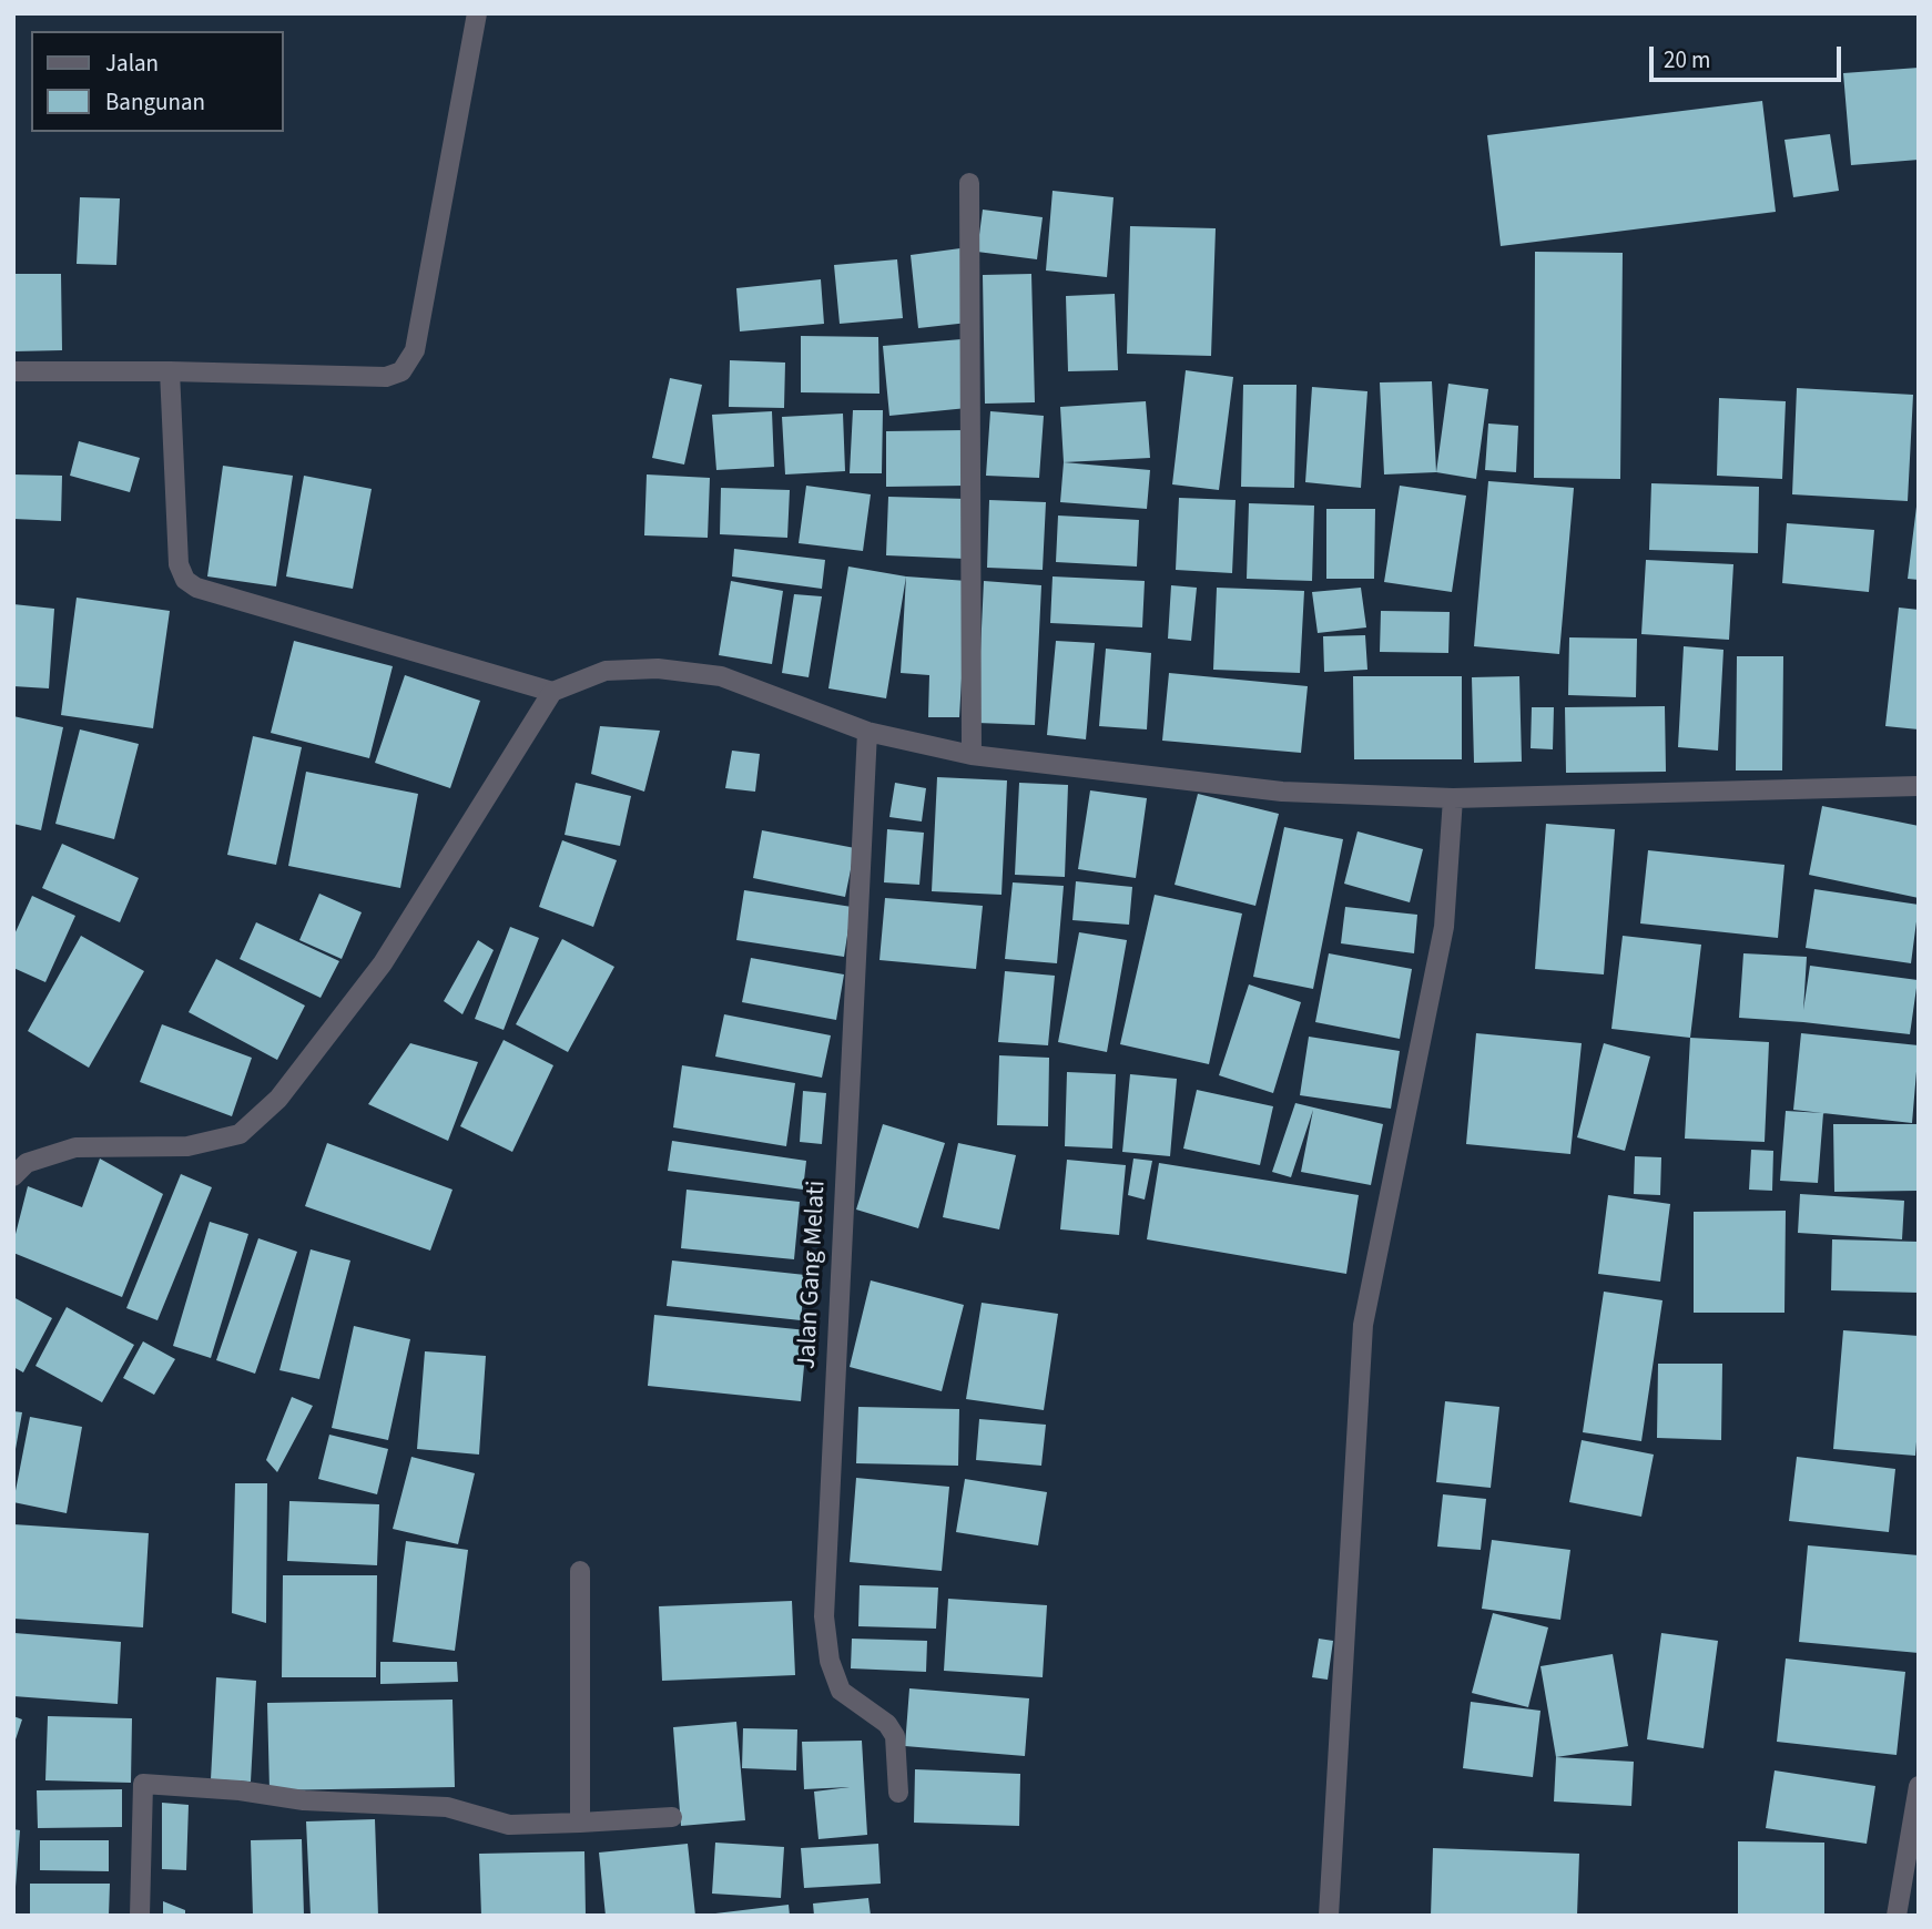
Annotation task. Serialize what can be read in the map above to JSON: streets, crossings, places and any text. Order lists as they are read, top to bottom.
{
  "streets": {
    "street": ["Jalan Gang Melati"]
  },
  "legend": ["Jalan", "Bangunan"],
  "scale_bar": "20 m"
}
